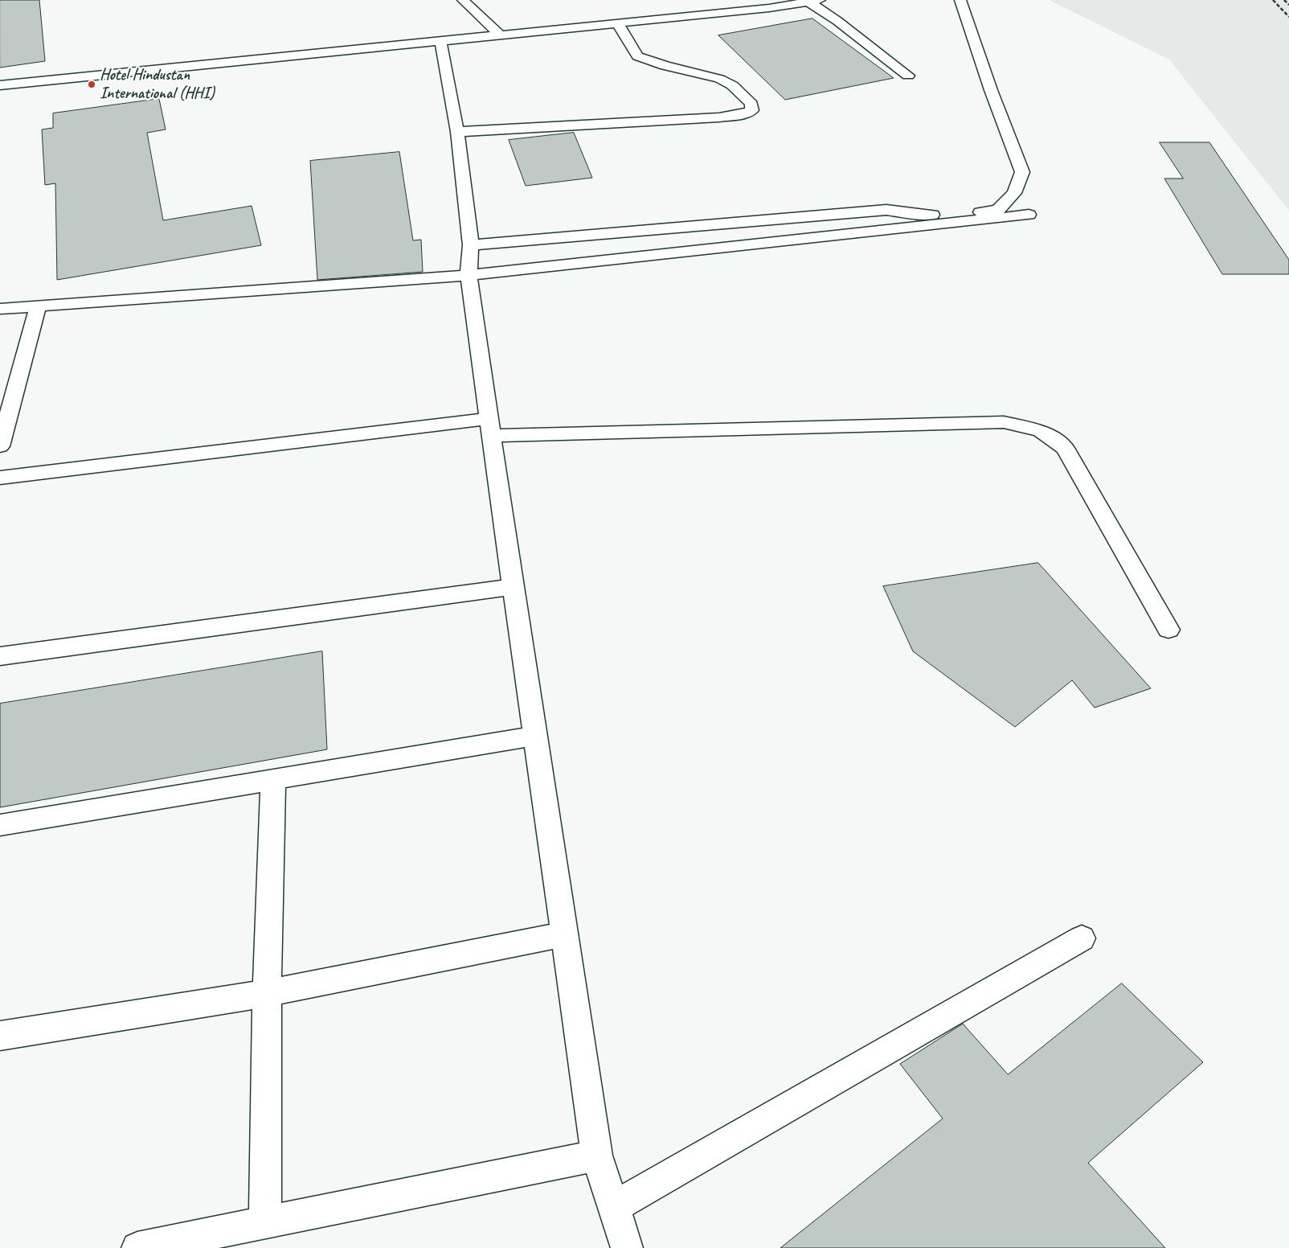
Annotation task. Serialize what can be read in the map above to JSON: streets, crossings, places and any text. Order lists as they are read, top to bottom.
{
  "places": ["Hotel Hindustan International (HHI)"]
}
